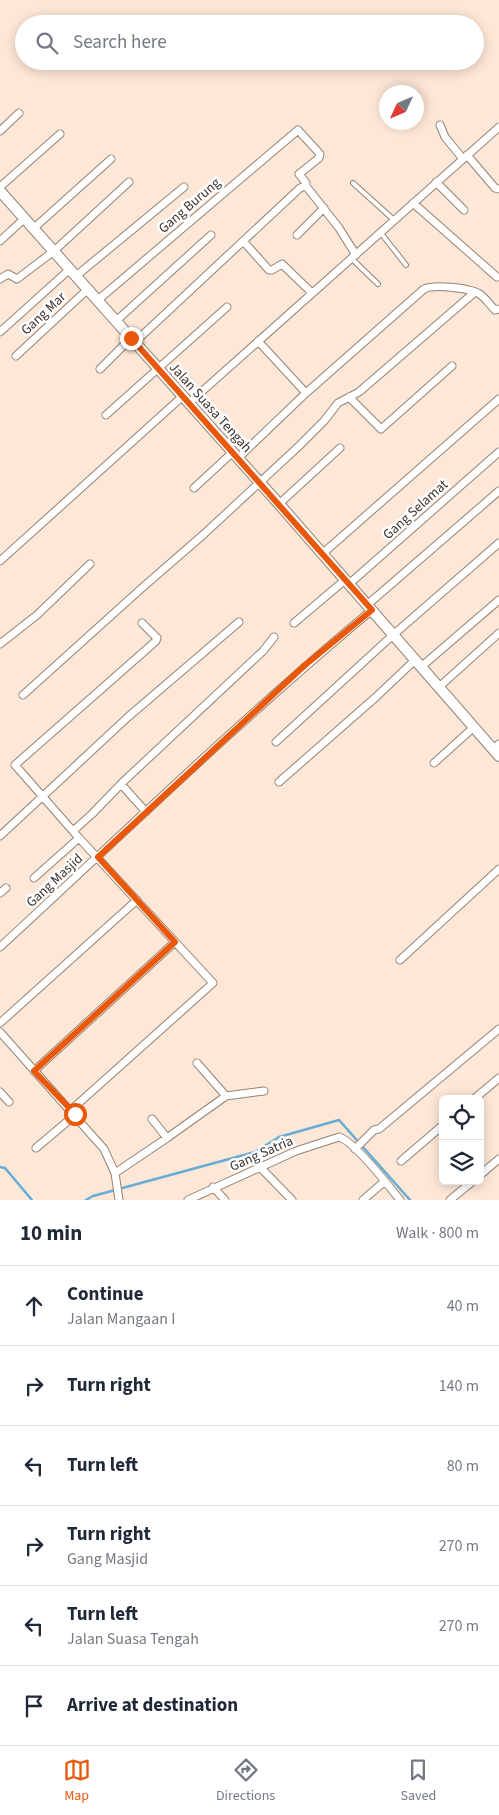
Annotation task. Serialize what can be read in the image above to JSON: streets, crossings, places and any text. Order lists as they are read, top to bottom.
{
  "streets": {
    "street": [
      "Gang Burung",
      "Gang Mar",
      "Jalan Suasa Tengah",
      "Gang Selamat",
      "Gang Masjid",
      "Gang Satria"
    ]
  },
  "crossings": [
    ["Gang Burung", "Jalan Suasa Tengah"],
    ["Gang Mar", "Jalan Suasa Tengah"],
    ["Jalan Suasa Tengah", "Gang Selamat"],
    ["Jalan Suasa Tengah", "Gang Masjid"]
  ],
  "north": "bottom left",
  "page": {
    "search": "Search here",
    "heading": ["10 min", "Walk · 800 m"],
    "list": [
      ["Continue", "Jalan Mangaan I", "40 m"],
      ["Turn right", "140 m"],
      ["Turn left", "80 m"],
      ["Turn right", "Gang Masjid", "270 m"],
      ["Turn left", "Jalan Suasa Tengah", "270 m"],
      "Arrive at destination"
    ],
    "nav": ["Map", "Directions", "Saved"]
  }
}
